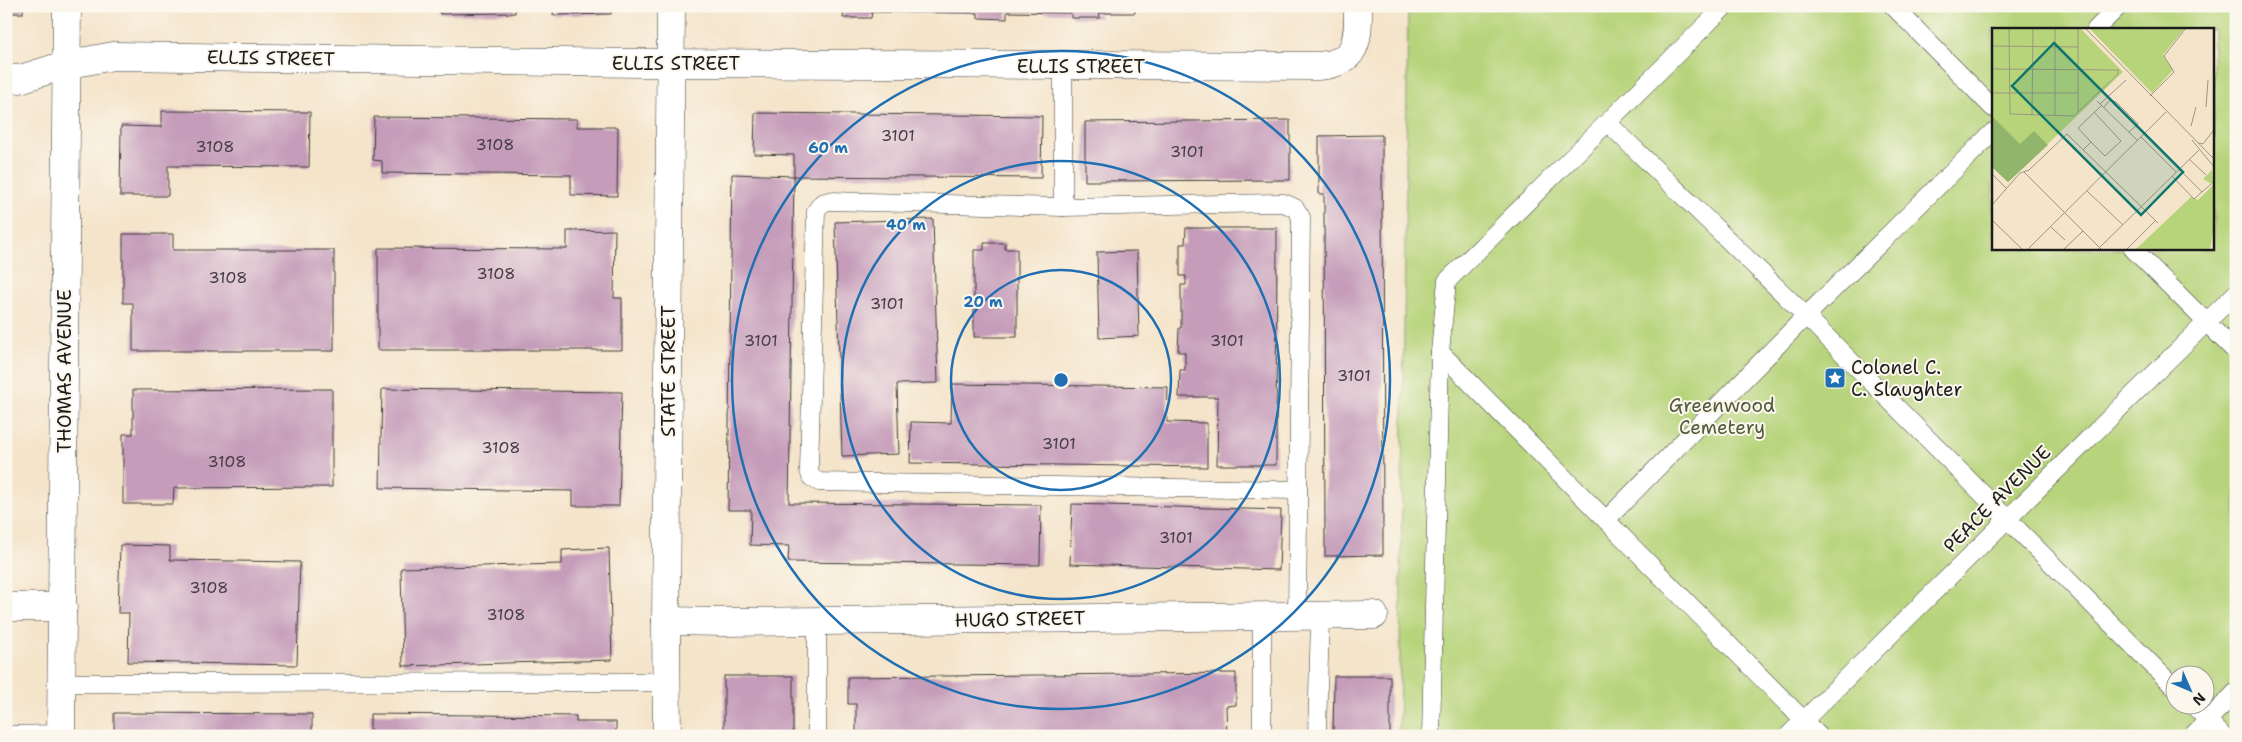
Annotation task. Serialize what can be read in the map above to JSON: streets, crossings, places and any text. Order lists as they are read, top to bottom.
{
  "streets": {
    "street": [
      "ELLIS STREET",
      "THOMAS AVENUE",
      "STATE STREET",
      "HUGO STREET"
    ],
    "lane": ["PEACE AVENUE"]
  },
  "crossings": [
    ["ELLIS STREET", "THOMAS AVENUE"],
    ["ELLIS STREET", "STATE STREET"],
    ["STATE STREET", "HUGO STREET"]
  ],
  "parks": ["Greenwood Cemetery"],
  "places": {
    "place": ["Colonel C. C. Slaughter"]
  },
  "house_numbers": [
    "3101",
    "3108",
    "3108",
    "3101",
    "3108",
    "3108",
    "3101",
    "3101",
    "3101",
    "3101",
    "3101",
    "3108",
    "3108",
    "3101",
    "3108",
    "3108"
  ],
  "north": "bottom right",
  "rings": ["60 m", "40 m", "20 m"]
}
